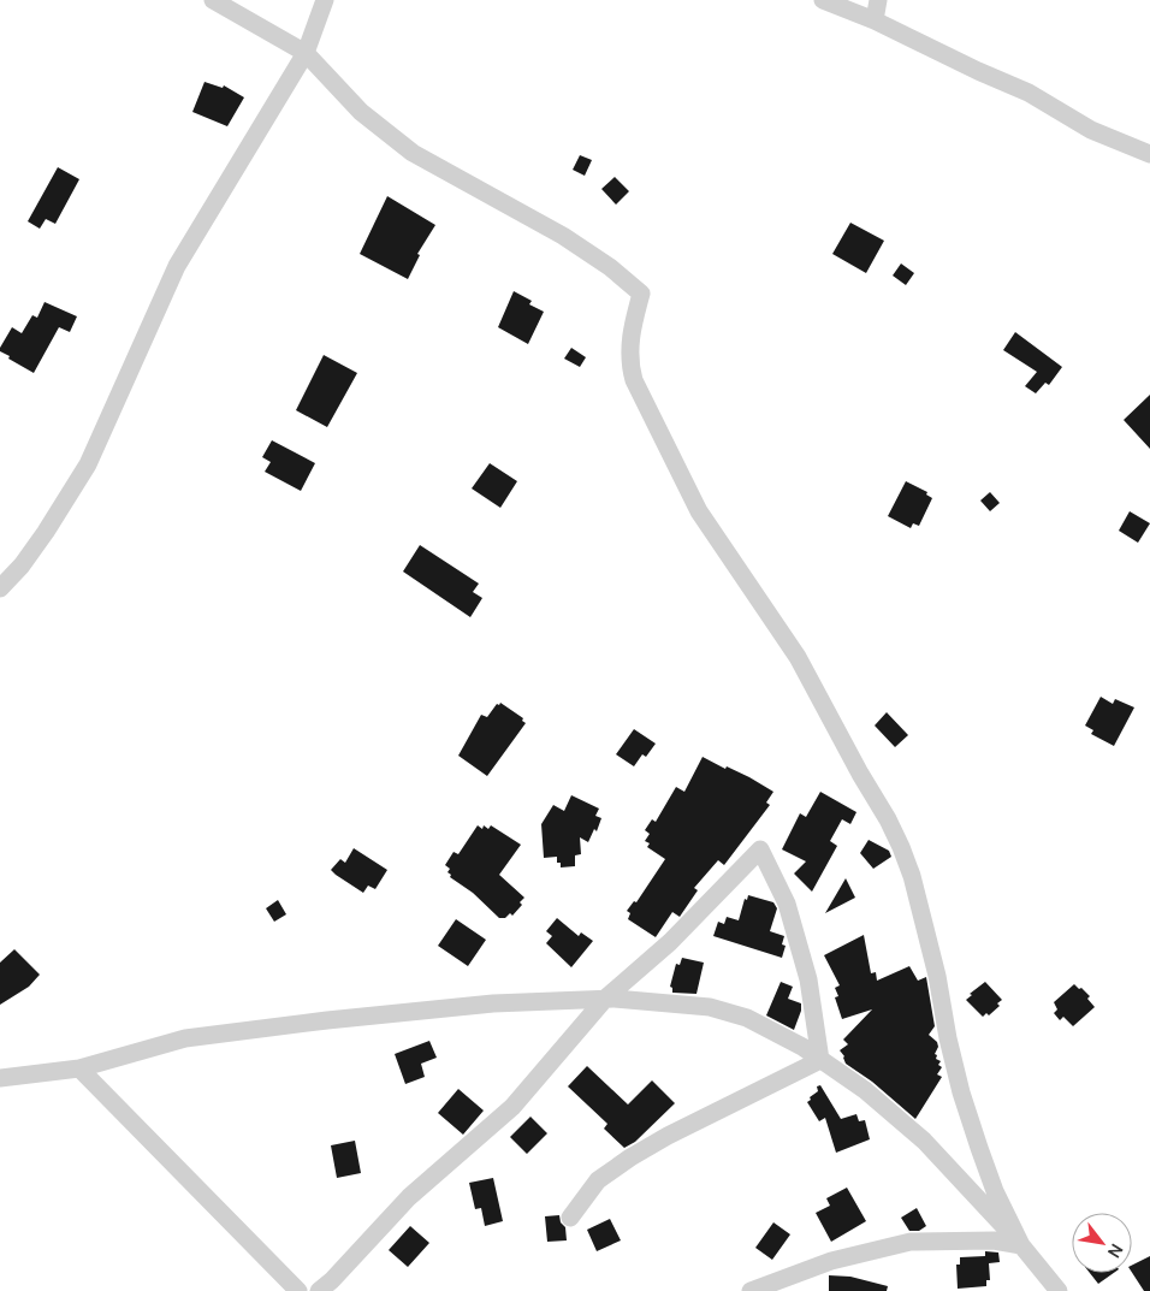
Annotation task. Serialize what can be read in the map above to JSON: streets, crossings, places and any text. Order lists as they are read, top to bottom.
{
  "north": "bottom right"
}
